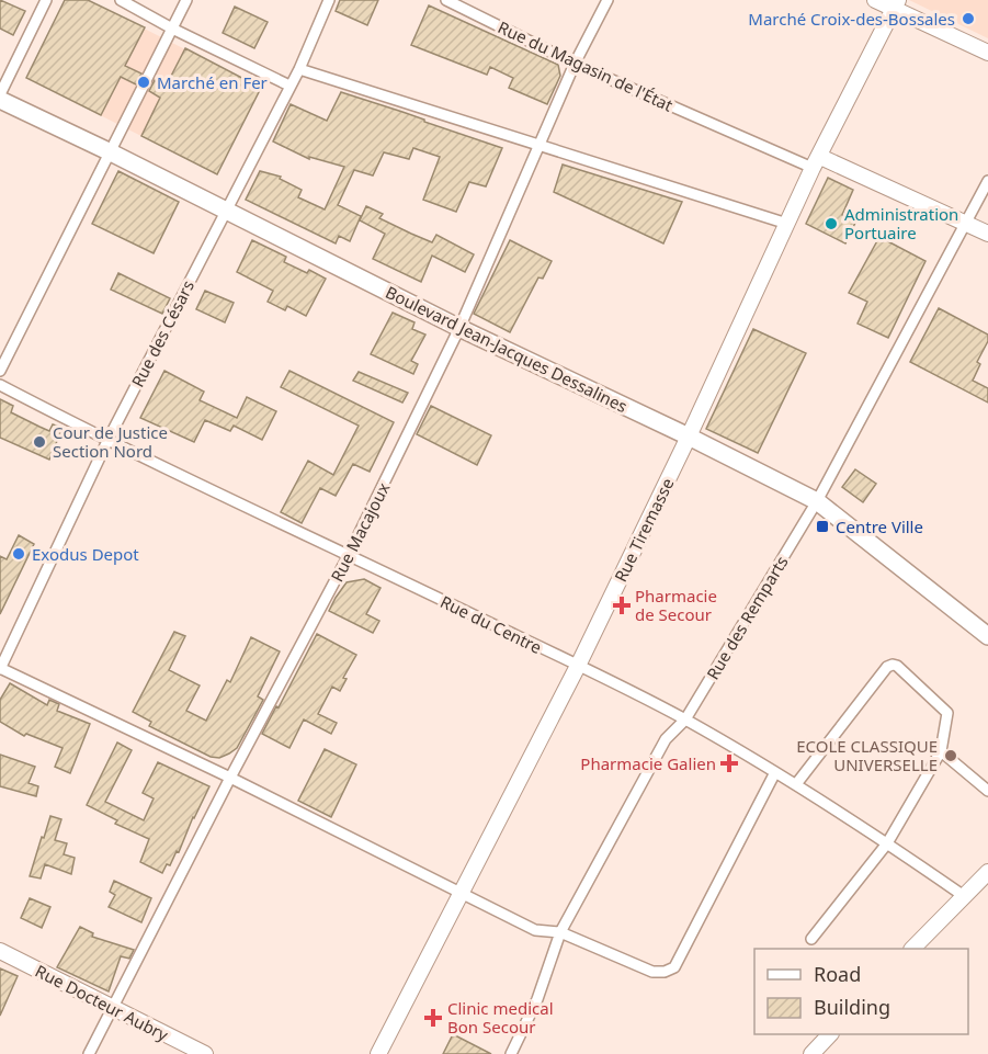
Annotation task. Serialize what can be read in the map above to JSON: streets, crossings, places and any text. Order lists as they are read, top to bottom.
{
  "streets": {
    "main road": ["Boulevard Jean-Jacques Dessalines"],
    "street": [
      "Rue du Magasin de l'État",
      "Rue des Césars",
      "Rue Tiremasse",
      "Rue Macajoux",
      "Rue des Remparts",
      "Rue du Centre",
      "Rue Docteur Aubry"
    ]
  },
  "crossings": [
    ["Rue du Magasin de l'État", "Rue Tiremasse"],
    ["Rue du Magasin de l'État", "Rue Macajoux"],
    ["Rue des Césars", "Boulevard Jean-Jacques Dessalines"],
    ["Rue des Césars", "Rue du Centre"],
    ["Boulevard Jean-Jacques Dessalines", "Rue Tiremasse"],
    ["Boulevard Jean-Jacques Dessalines", "Rue Macajoux"],
    ["Boulevard Jean-Jacques Dessalines", "Rue des Remparts"],
    ["Rue Tiremasse", "Rue du Centre"],
    ["Rue Macajoux", "Rue du Centre"],
    ["Rue Macajoux", "Rue Docteur Aubry"],
    ["Rue des Remparts", "Rue du Centre"]
  ],
  "places": {
    "other": [
      "Marché Croix-des-Bossales",
      "Marché en Fer",
      "Administration Portuaire",
      "Cour de Justice Section Nord",
      "Exodus Depot",
      "ECOLE CLASSIQUE UNIVERSELLE"
    ],
    "transit": ["Centre Ville"],
    "health": ["Pharmacie de Secour", "Pharmacie Galien", "Clinic medical Bon Secour"]
  },
  "legend": ["Road", "Building"]
}
